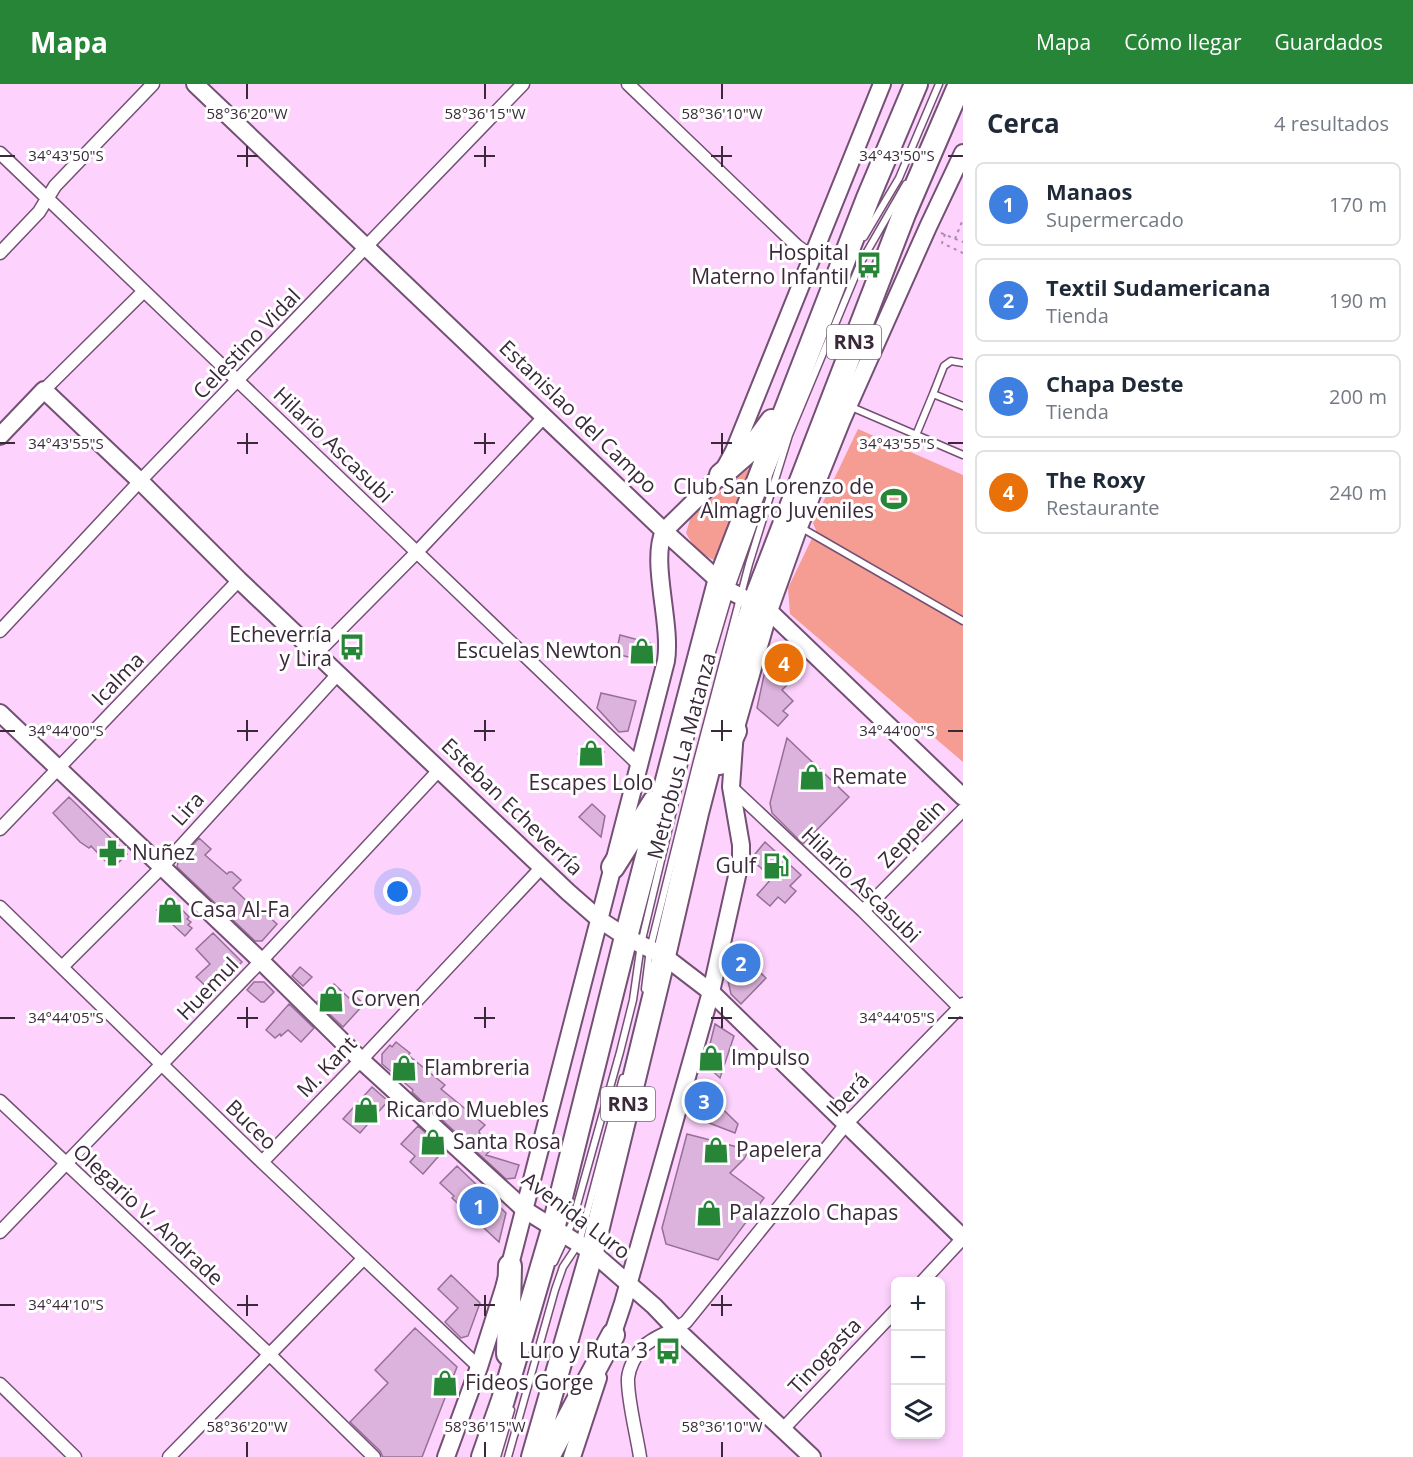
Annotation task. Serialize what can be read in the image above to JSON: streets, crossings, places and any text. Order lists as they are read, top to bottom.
{
  "streets": {
    "highway": ["RN3"],
    "street": [
      "Celestino Vidal",
      "Estanislao del Campo",
      "Hilario Ascasubi",
      "Icalma",
      "Esteban Echeverría",
      "Lira",
      "Zeppelin",
      "Huemul",
      "M. Kant",
      "Iberá",
      "Buceo",
      "Olegario V. Andrade",
      "Avenida Luro",
      "Tinogasta"
    ],
    "lane": ["Metrobus La Matanza"]
  },
  "crossings": [
    ["RN3", "Estanislao del Campo"],
    ["RN3", "Metrobus La Matanza"],
    ["RN3", "Esteban Echeverría"],
    ["RN3", "Avenida Luro"],
    ["Celestino Vidal", "Estanislao del Campo"],
    ["Celestino Vidal", "Hilario Ascasubi"],
    ["Celestino Vidal", "Esteban Echeverría"],
    ["Estanislao del Campo", "Metrobus La Matanza"],
    ["Hilario Ascasubi", "Zeppelin"],
    ["Hilario Ascasubi", "Iberá"],
    ["Icalma", "Esteban Echeverría"],
    ["Icalma", "Avenida Luro"],
    ["Metrobus La Matanza", "Esteban Echeverría"],
    ["Esteban Echeverría", "Lira"],
    ["Esteban Echeverría", "Huemul"],
    ["Esteban Echeverría", "M. Kant"],
    ["Esteban Echeverría", "Iberá"],
    ["Lira", "Buceo"],
    ["Lira", "Avenida Luro"],
    ["Huemul", "Buceo"],
    ["Huemul", "Olegario V. Andrade"],
    ["Huemul", "Avenida Luro"],
    ["M. Kant", "Buceo"],
    ["M. Kant", "Avenida Luro"],
    ["Iberá", "Avenida Luro"],
    ["Avenida Luro", "Tinogasta"]
  ],
  "places": {
    "bus stop": ["Hospital Materno Infantil", "Echeverría y Lira", "Luro y Ruta 3"],
    "sports": ["Club San Lorenzo de Almagro Juveniles"],
    "shop": [
      "Escuelas Newton",
      "Escapes Lolo",
      "Remate",
      "Casa Al-Fa",
      "Corven",
      "Impulso",
      "Flambreria",
      "Ricardo Muebles",
      "Santa Rosa",
      "Papelera",
      "Palazzolo Chapas",
      "Fideos Gorge"
    ],
    "pharmacy": ["Nuñez"],
    "fuel station": ["Gulf"]
  },
  "page": {
    "header": "Mapa",
    "nav": ["Mapa", "Cómo llegar", "Guardados"],
    "heading": ["Cerca", "4 resultados"],
    "list": [
      {
        "mark": "1",
        "name": "Manaos",
        "note": "Supermercado",
        "value": "170 m"
      },
      {
        "mark": "2",
        "name": "Textil Sudamericana",
        "note": "Tienda",
        "value": "190 m"
      },
      {
        "mark": "3",
        "name": "Chapa Deste",
        "note": "Tienda",
        "value": "200 m"
      },
      {
        "mark": "4",
        "name": "The Roxy",
        "note": "Restaurante",
        "value": "240 m"
      }
    ],
    "pins": [
      "4",
      "2",
      "3",
      "1"
    ],
    "map_buttons": ["+", "−"]
  },
  "coordinates": [
    "58°36'20\"W",
    "58°36'15\"W",
    "58°36'10\"W",
    "34°43'50\"S",
    "34°43'55\"S",
    "34°44'00\"S",
    "34°44'05\"S",
    "34°44'10\"S"
  ]
}
